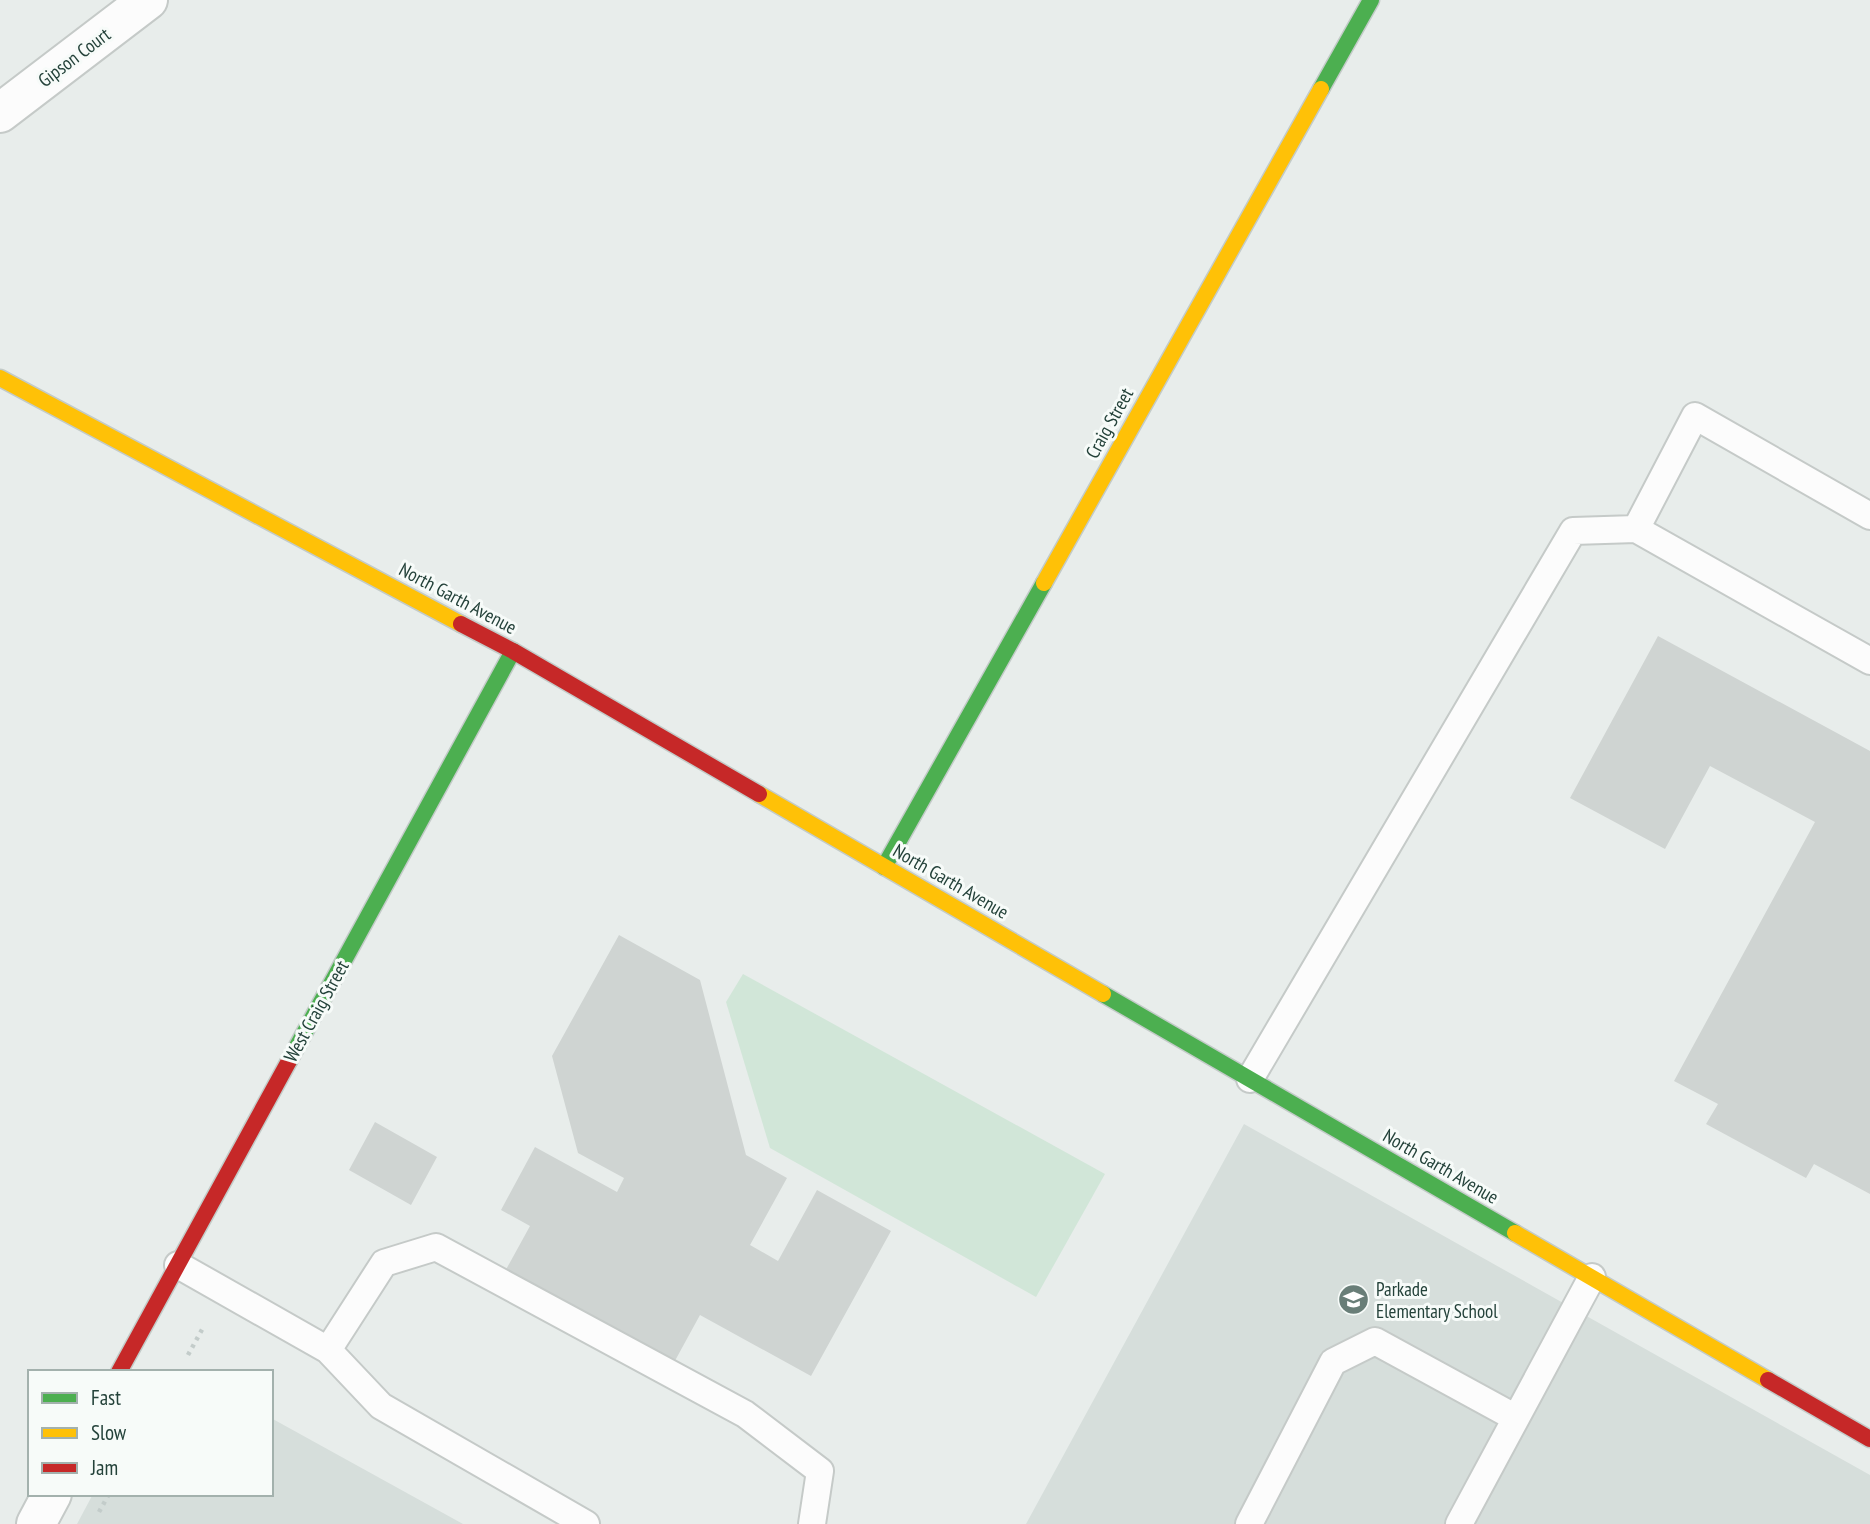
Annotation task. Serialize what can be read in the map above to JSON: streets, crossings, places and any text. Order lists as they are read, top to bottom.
{
  "streets": {
    "street": [
      "Gipson Court",
      "Craig Street",
      "North Garth Avenue",
      "West Craig Street"
    ]
  },
  "crossings": [
    ["Craig Street", "North Garth Avenue"],
    ["North Garth Avenue", "West Craig Street"]
  ],
  "places": {
    "school or university": ["Parkade Elementary School"]
  },
  "legend": ["Fast", "Slow", "Jam"]
}
